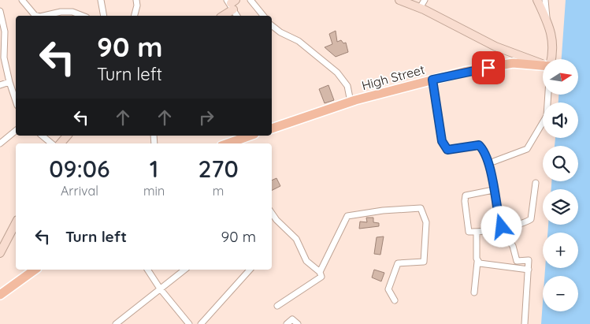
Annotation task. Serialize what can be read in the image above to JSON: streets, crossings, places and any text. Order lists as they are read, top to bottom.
{
  "streets": {
    "main road": ["High Street"]
  },
  "north": "right",
  "page": {
    "turn": ["90 m", "Turn left"],
    "map_buttons": ["+", "−"],
    "eta": [
      "09:06",
      "Arrival",
      "1",
      "min",
      "270",
      "m"
    ],
    "list": [
      {
        "name": "Turn left",
        "value": "90 m"
      }
    ]
  }
}
